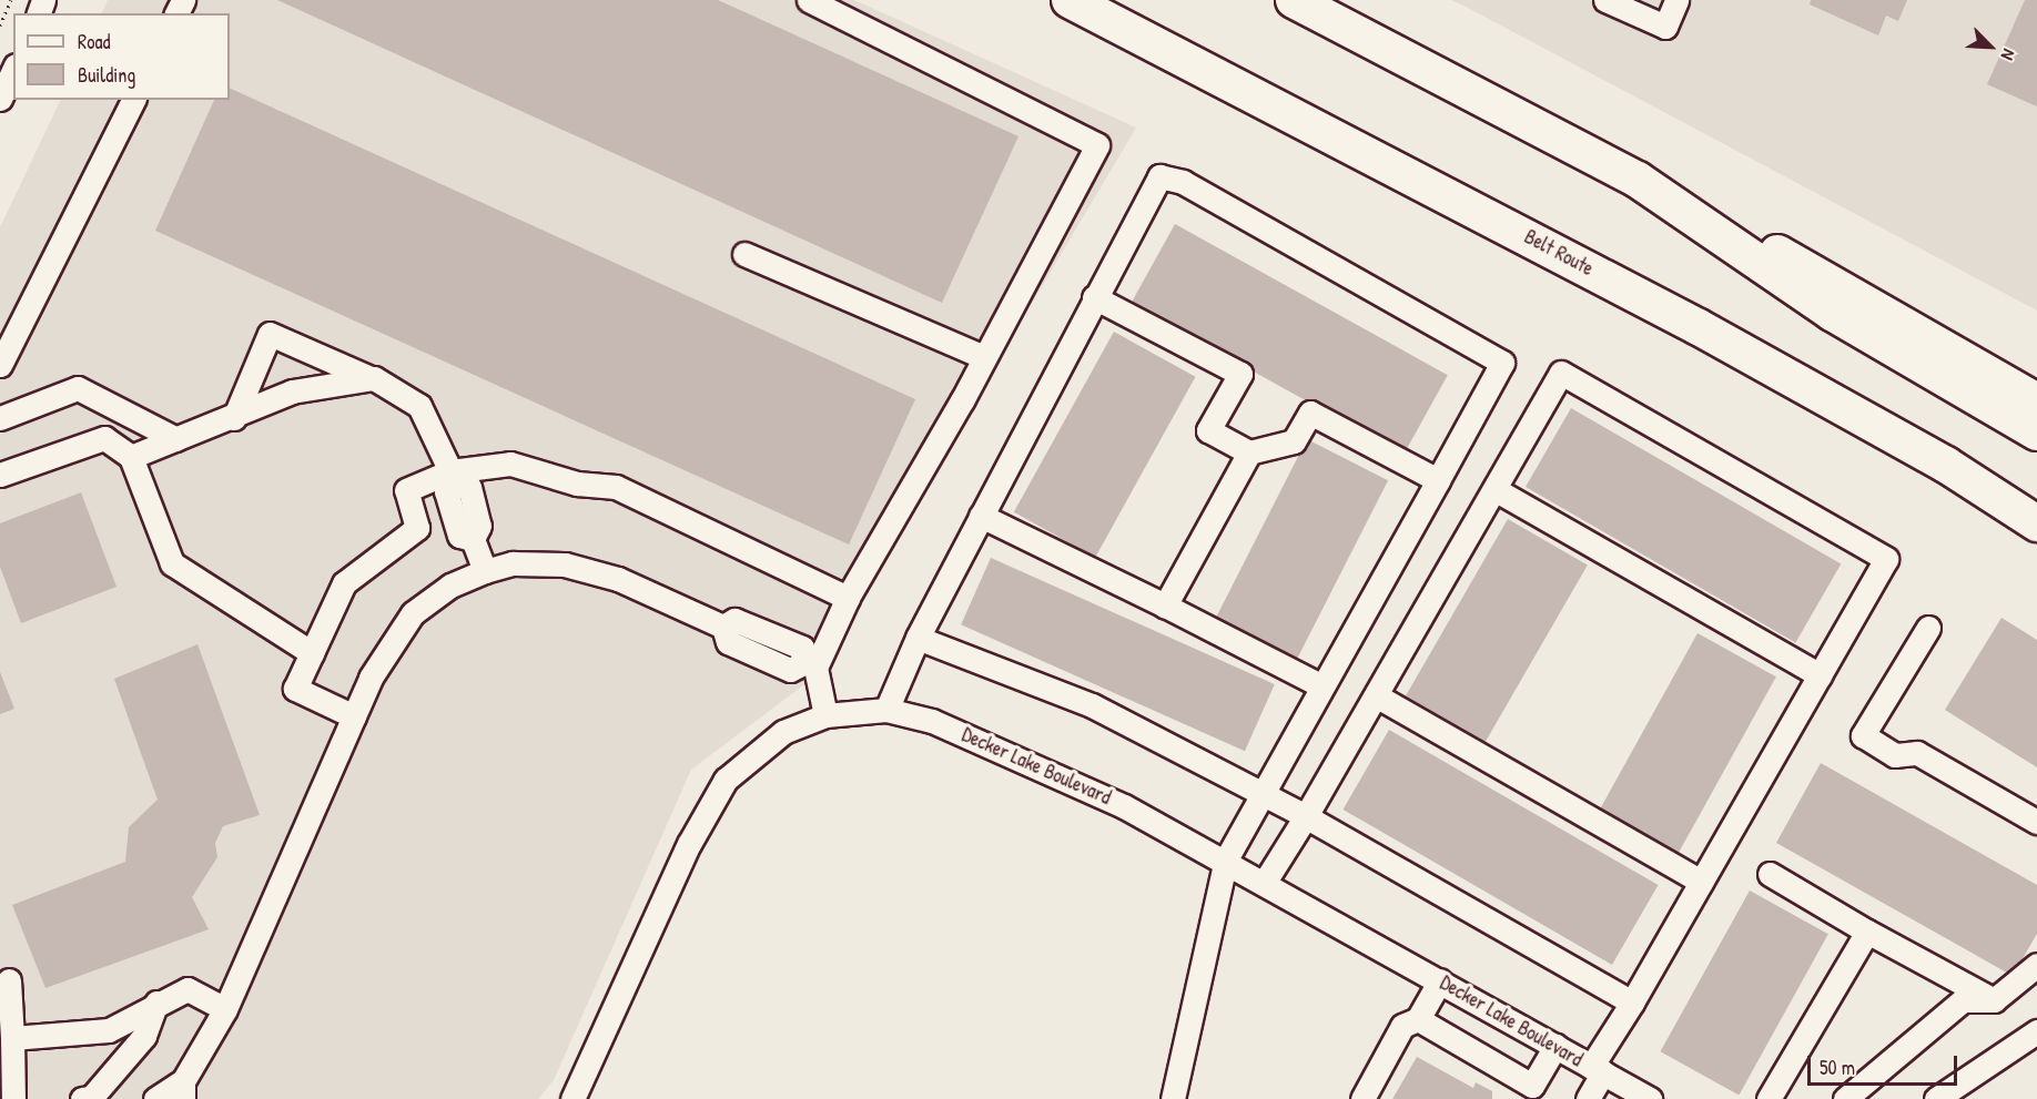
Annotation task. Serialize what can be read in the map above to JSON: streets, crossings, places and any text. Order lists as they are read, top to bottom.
{
  "streets": {
    "highway": ["Belt Route"],
    "street": ["Decker Lake Boulevard"]
  },
  "legend": ["Road", "Building"],
  "scale_bar": "50 m",
  "north": "bottom right"
}
